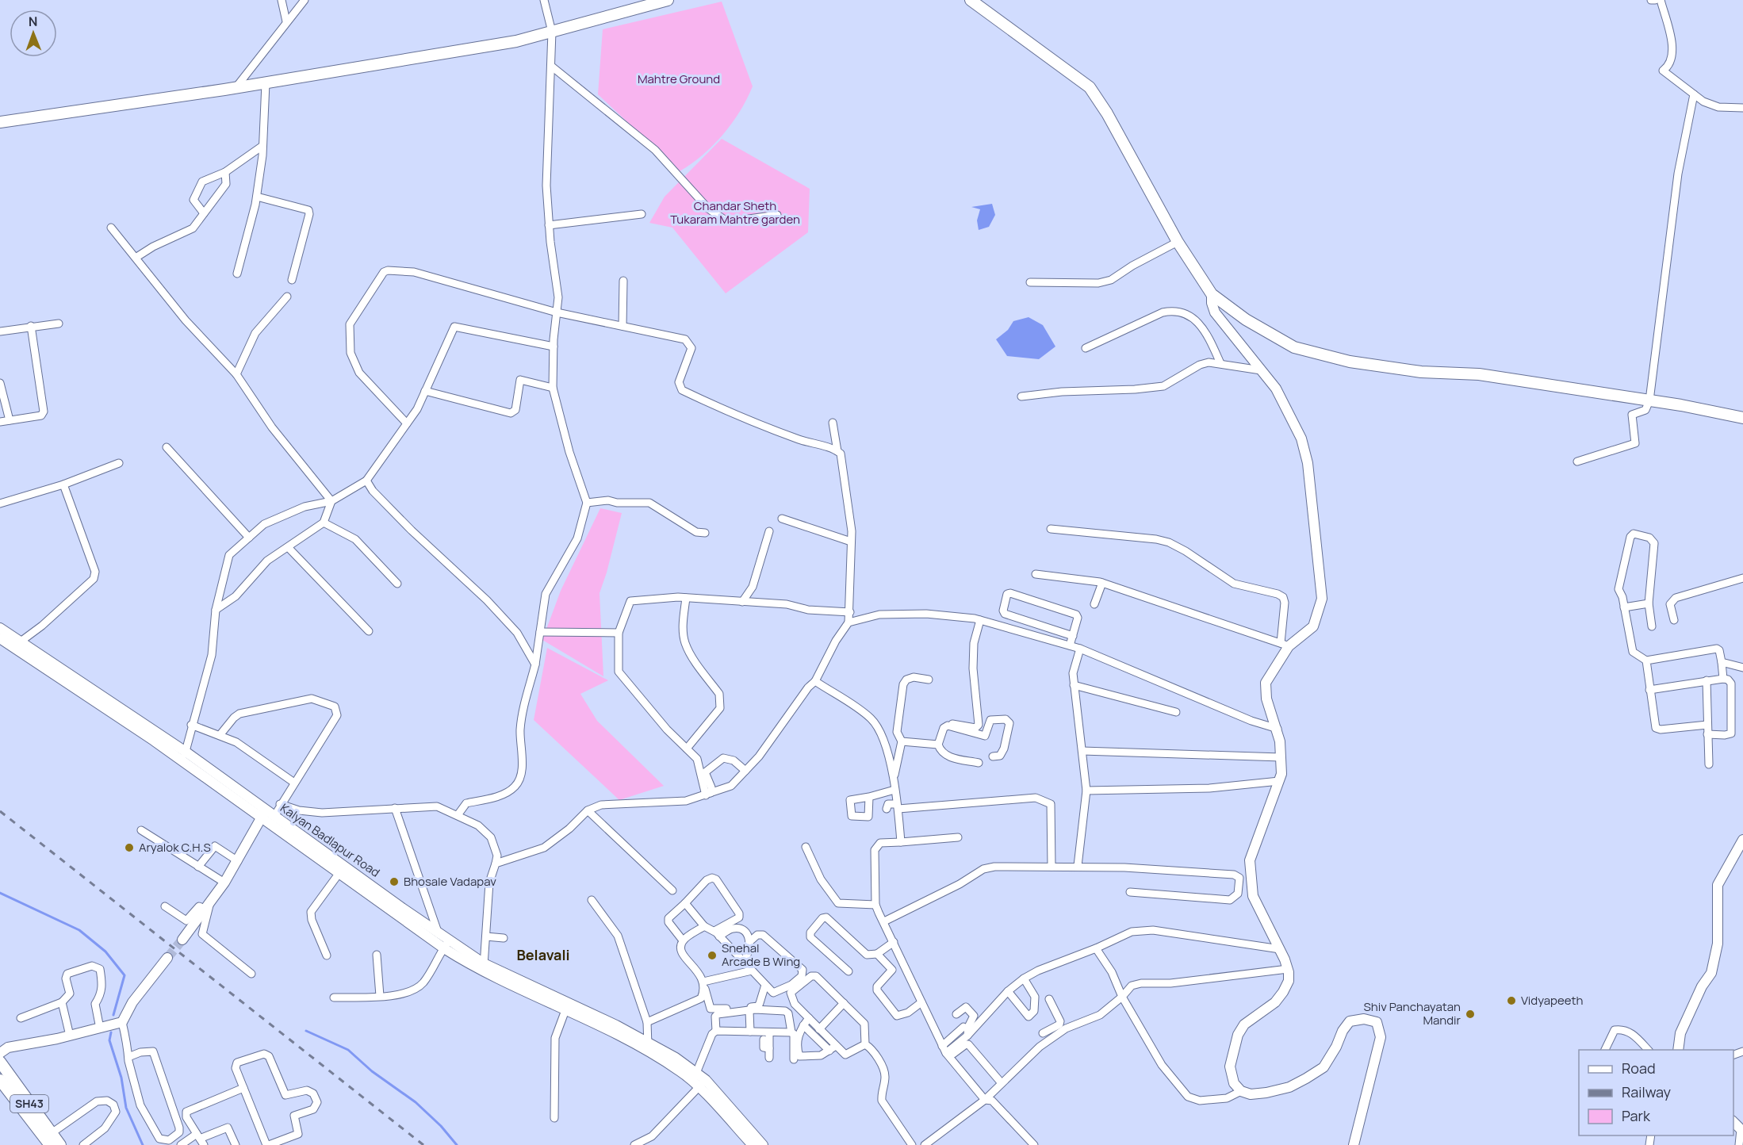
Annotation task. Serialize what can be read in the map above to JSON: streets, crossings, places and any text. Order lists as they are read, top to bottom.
{
  "streets": {
    "main road": ["SH43"],
    "street": ["Kalyan Badlapur Road"]
  },
  "districts": ["Belavali"],
  "parks": ["Mahtre Ground", "Chandar Sheth Tukaram Mahtre garden"],
  "places": [
    "Aryalok C.H.S",
    "Bhosale Vadapav",
    "Snehal Arcade B Wing",
    "Vidyapeeth",
    "Shiv Panchayatan Mandir"
  ],
  "legend": ["Road", "Railway", "Park"],
  "north": "top"
}
